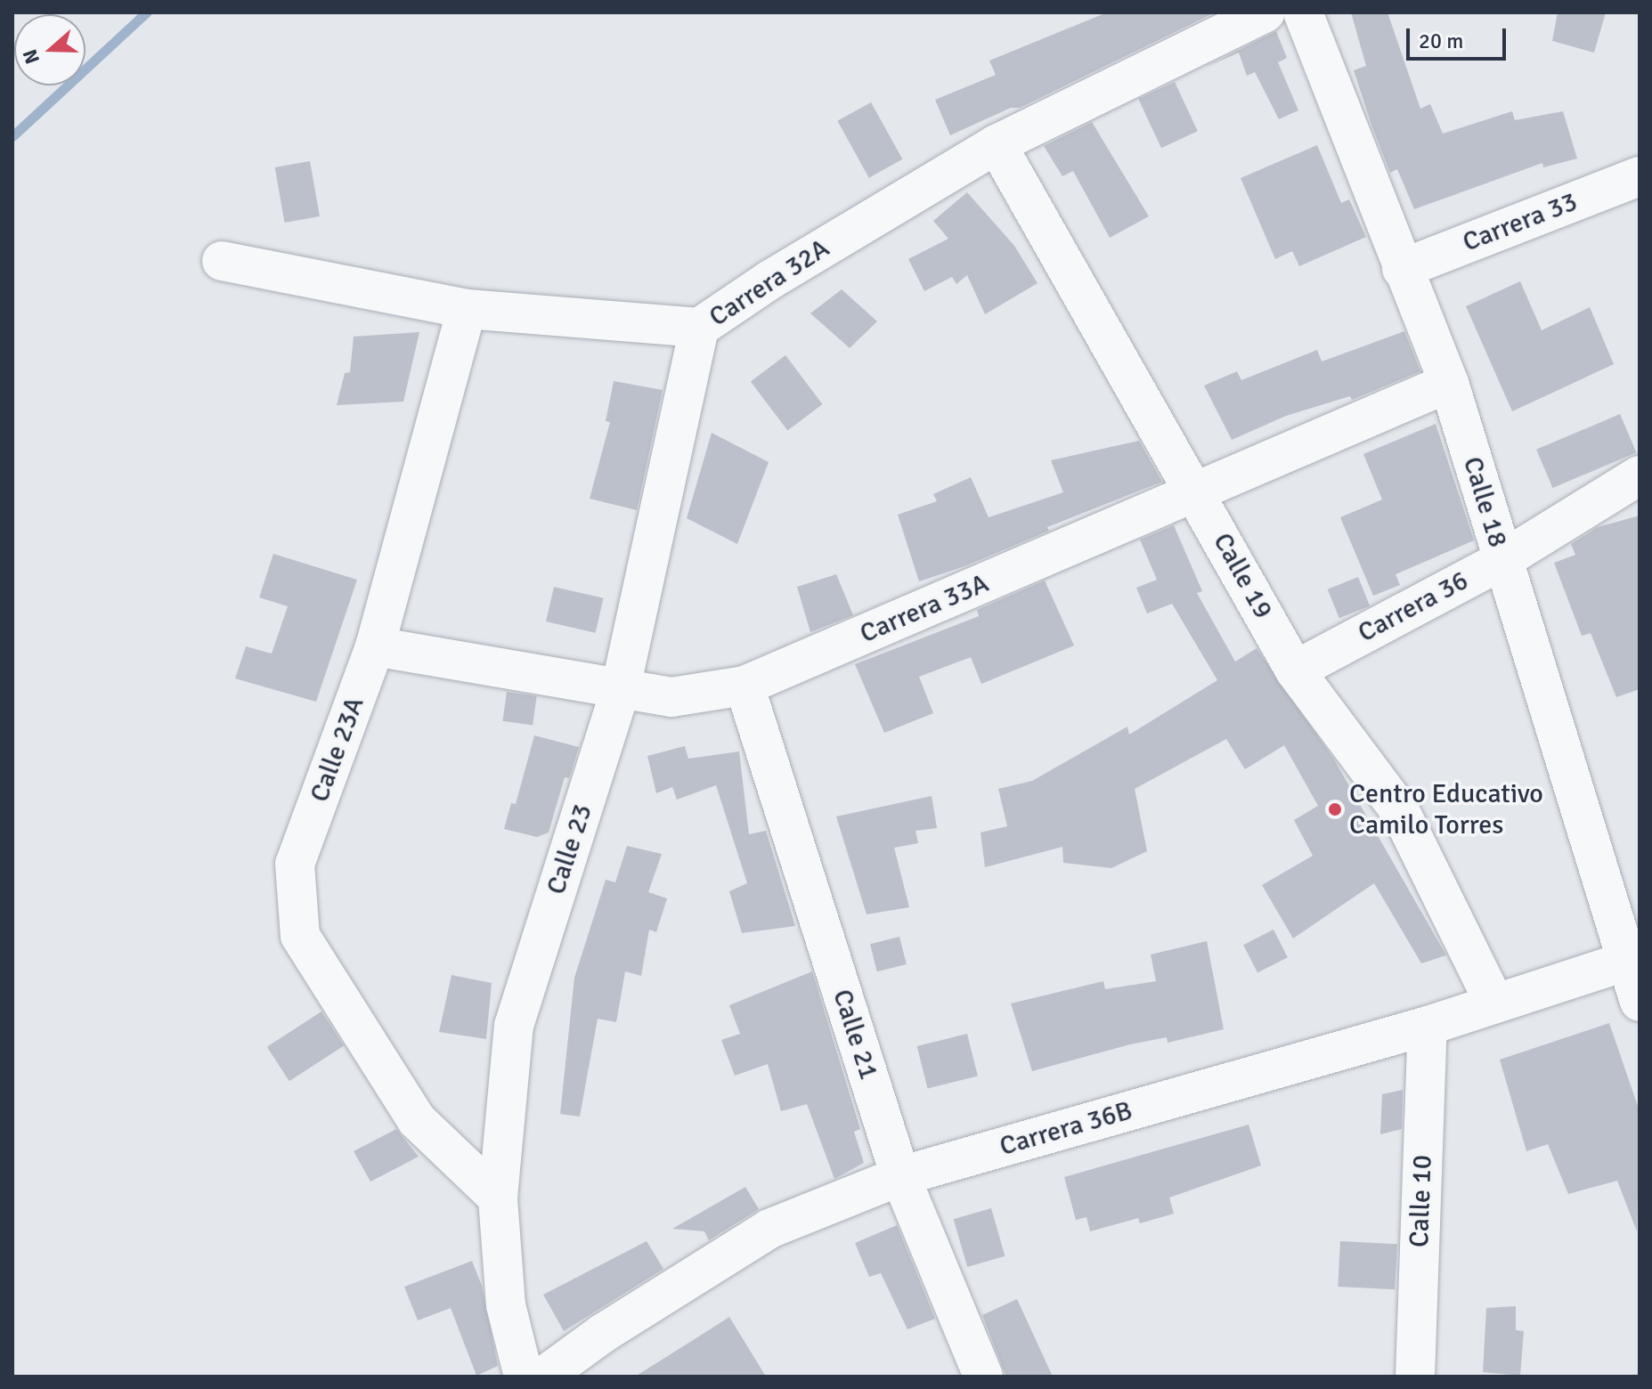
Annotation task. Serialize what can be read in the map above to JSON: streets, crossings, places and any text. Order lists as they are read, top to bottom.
{
  "streets": {
    "street": [
      "Carrera 33",
      "Carrera 32A",
      "Calle 18",
      "Calle 19",
      "Carrera 36",
      "Carrera 33A",
      "Calle 23A",
      "Calle 23",
      "Calle 21",
      "Carrera 36B",
      "Calle 10"
    ]
  },
  "crossings": [
    ["Carrera 33", "Calle 18"],
    ["Carrera 32A", "Calle 19"],
    ["Carrera 32A", "Calle 23A"],
    ["Carrera 32A", "Calle 23"],
    ["Calle 18", "Carrera 36"],
    ["Calle 18", "Carrera 33A"],
    ["Calle 18", "Carrera 36B"],
    ["Calle 19", "Carrera 36"],
    ["Calle 19", "Carrera 33A"],
    ["Calle 19", "Carrera 36B"],
    ["Carrera 33A", "Calle 23A"],
    ["Carrera 33A", "Calle 23"],
    ["Carrera 33A", "Calle 21"],
    ["Calle 23A", "Calle 23"],
    ["Calle 21", "Carrera 36B"],
    ["Carrera 36B", "Calle 10"]
  ],
  "places": ["Centro Educativo Camilo Torres"],
  "scale_bar": "20 m",
  "north": "left"
}
